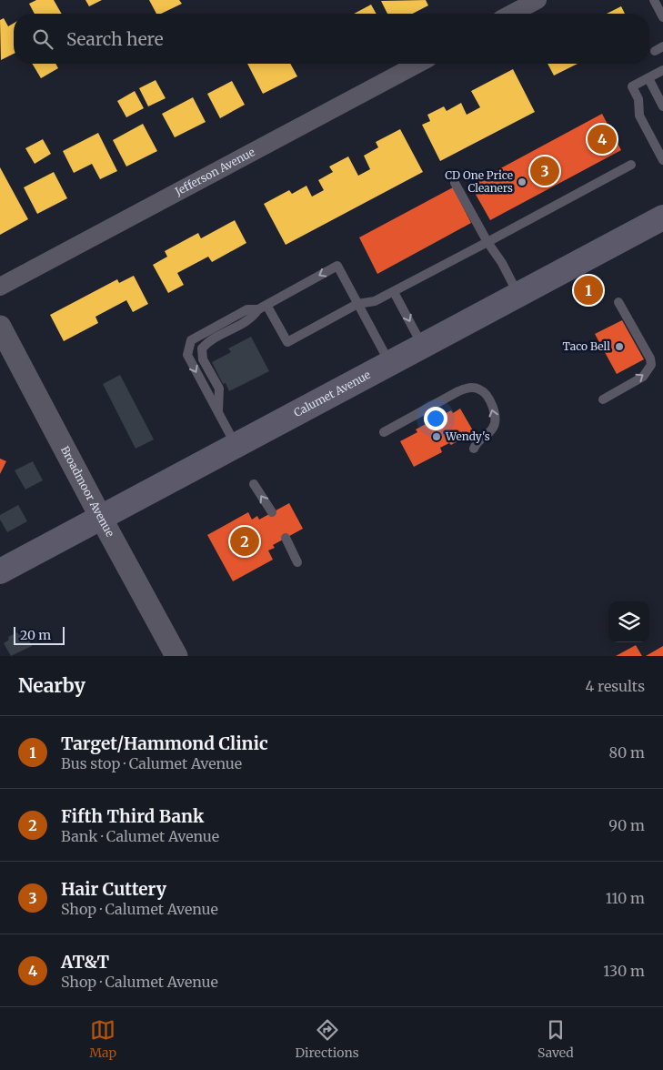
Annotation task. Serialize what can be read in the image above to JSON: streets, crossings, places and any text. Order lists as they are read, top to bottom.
{
  "streets": {
    "main road": ["Calumet Avenue"],
    "street": ["Jefferson Avenue", "Broadmoor Avenue"]
  },
  "crossings": [
    ["Calumet Avenue", "Broadmoor Avenue"]
  ],
  "places": ["CD One Price Cleaners", "Taco Bell", "Wendy's"],
  "scale_bar": "20 m",
  "page": {
    "search": "Search here",
    "pins": [
      "4",
      "3",
      "1",
      "2"
    ],
    "scale": "20 m",
    "heading": ["Nearby", "4 results"],
    "list": [
      {
        "mark": "1",
        "name": "Target/Hammond Clinic",
        "note": "Bus stop · Calumet Avenue",
        "value": "80 m"
      },
      {
        "mark": "2",
        "name": "Fifth Third Bank",
        "note": "Bank · Calumet Avenue",
        "value": "90 m"
      },
      {
        "mark": "3",
        "name": "Hair Cuttery",
        "note": "Shop · Calumet Avenue",
        "value": "110 m"
      },
      {
        "mark": "4",
        "name": "AT&T",
        "note": "Shop · Calumet Avenue",
        "value": "130 m"
      }
    ],
    "nav": ["Map", "Directions", "Saved"]
  }
}
